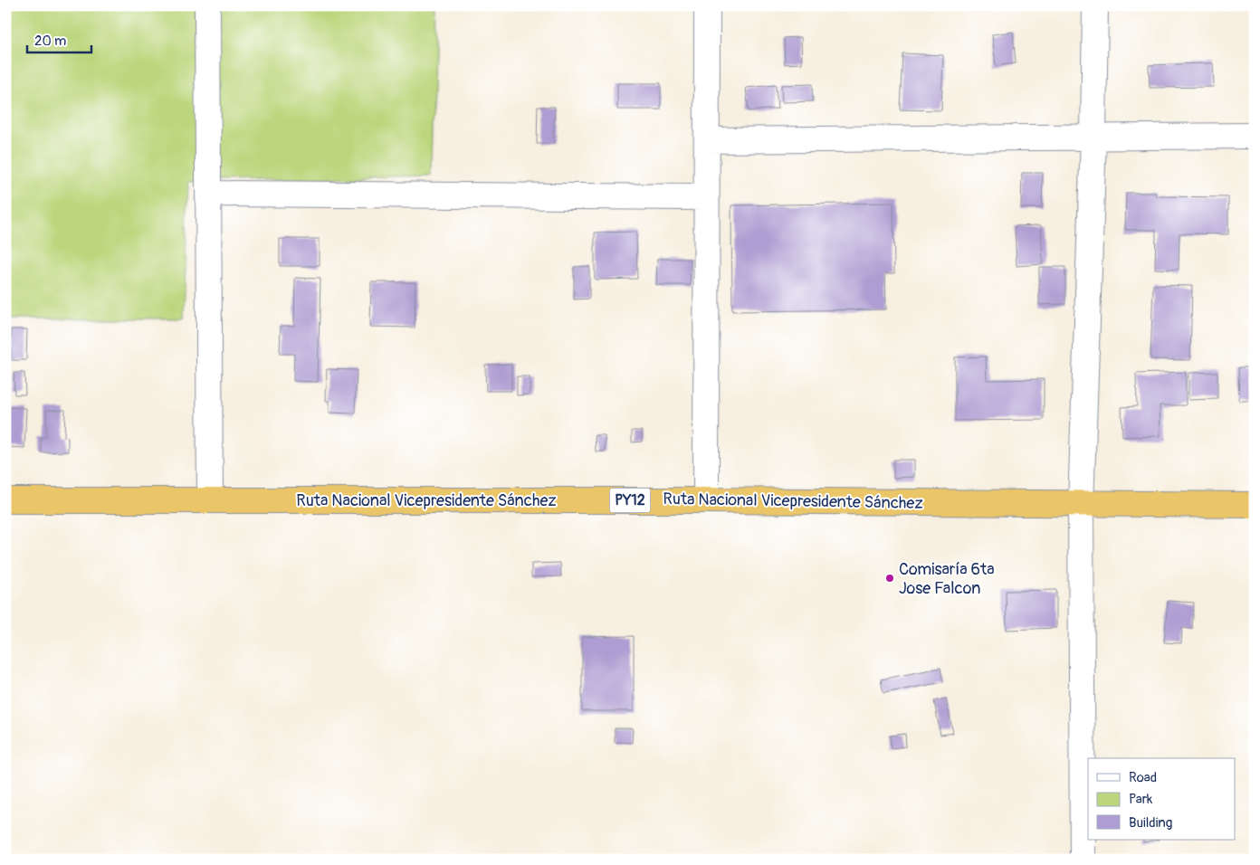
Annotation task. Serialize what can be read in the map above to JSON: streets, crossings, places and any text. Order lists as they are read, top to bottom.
{
  "streets": {
    "highway": ["Ruta Nacional Vicepresidente Sánchez", "PY12"]
  },
  "places": ["Comisaría 6ta Jose Falcon"],
  "legend": ["Road", "Park", "Building"],
  "scale_bar": "20 m"
}
